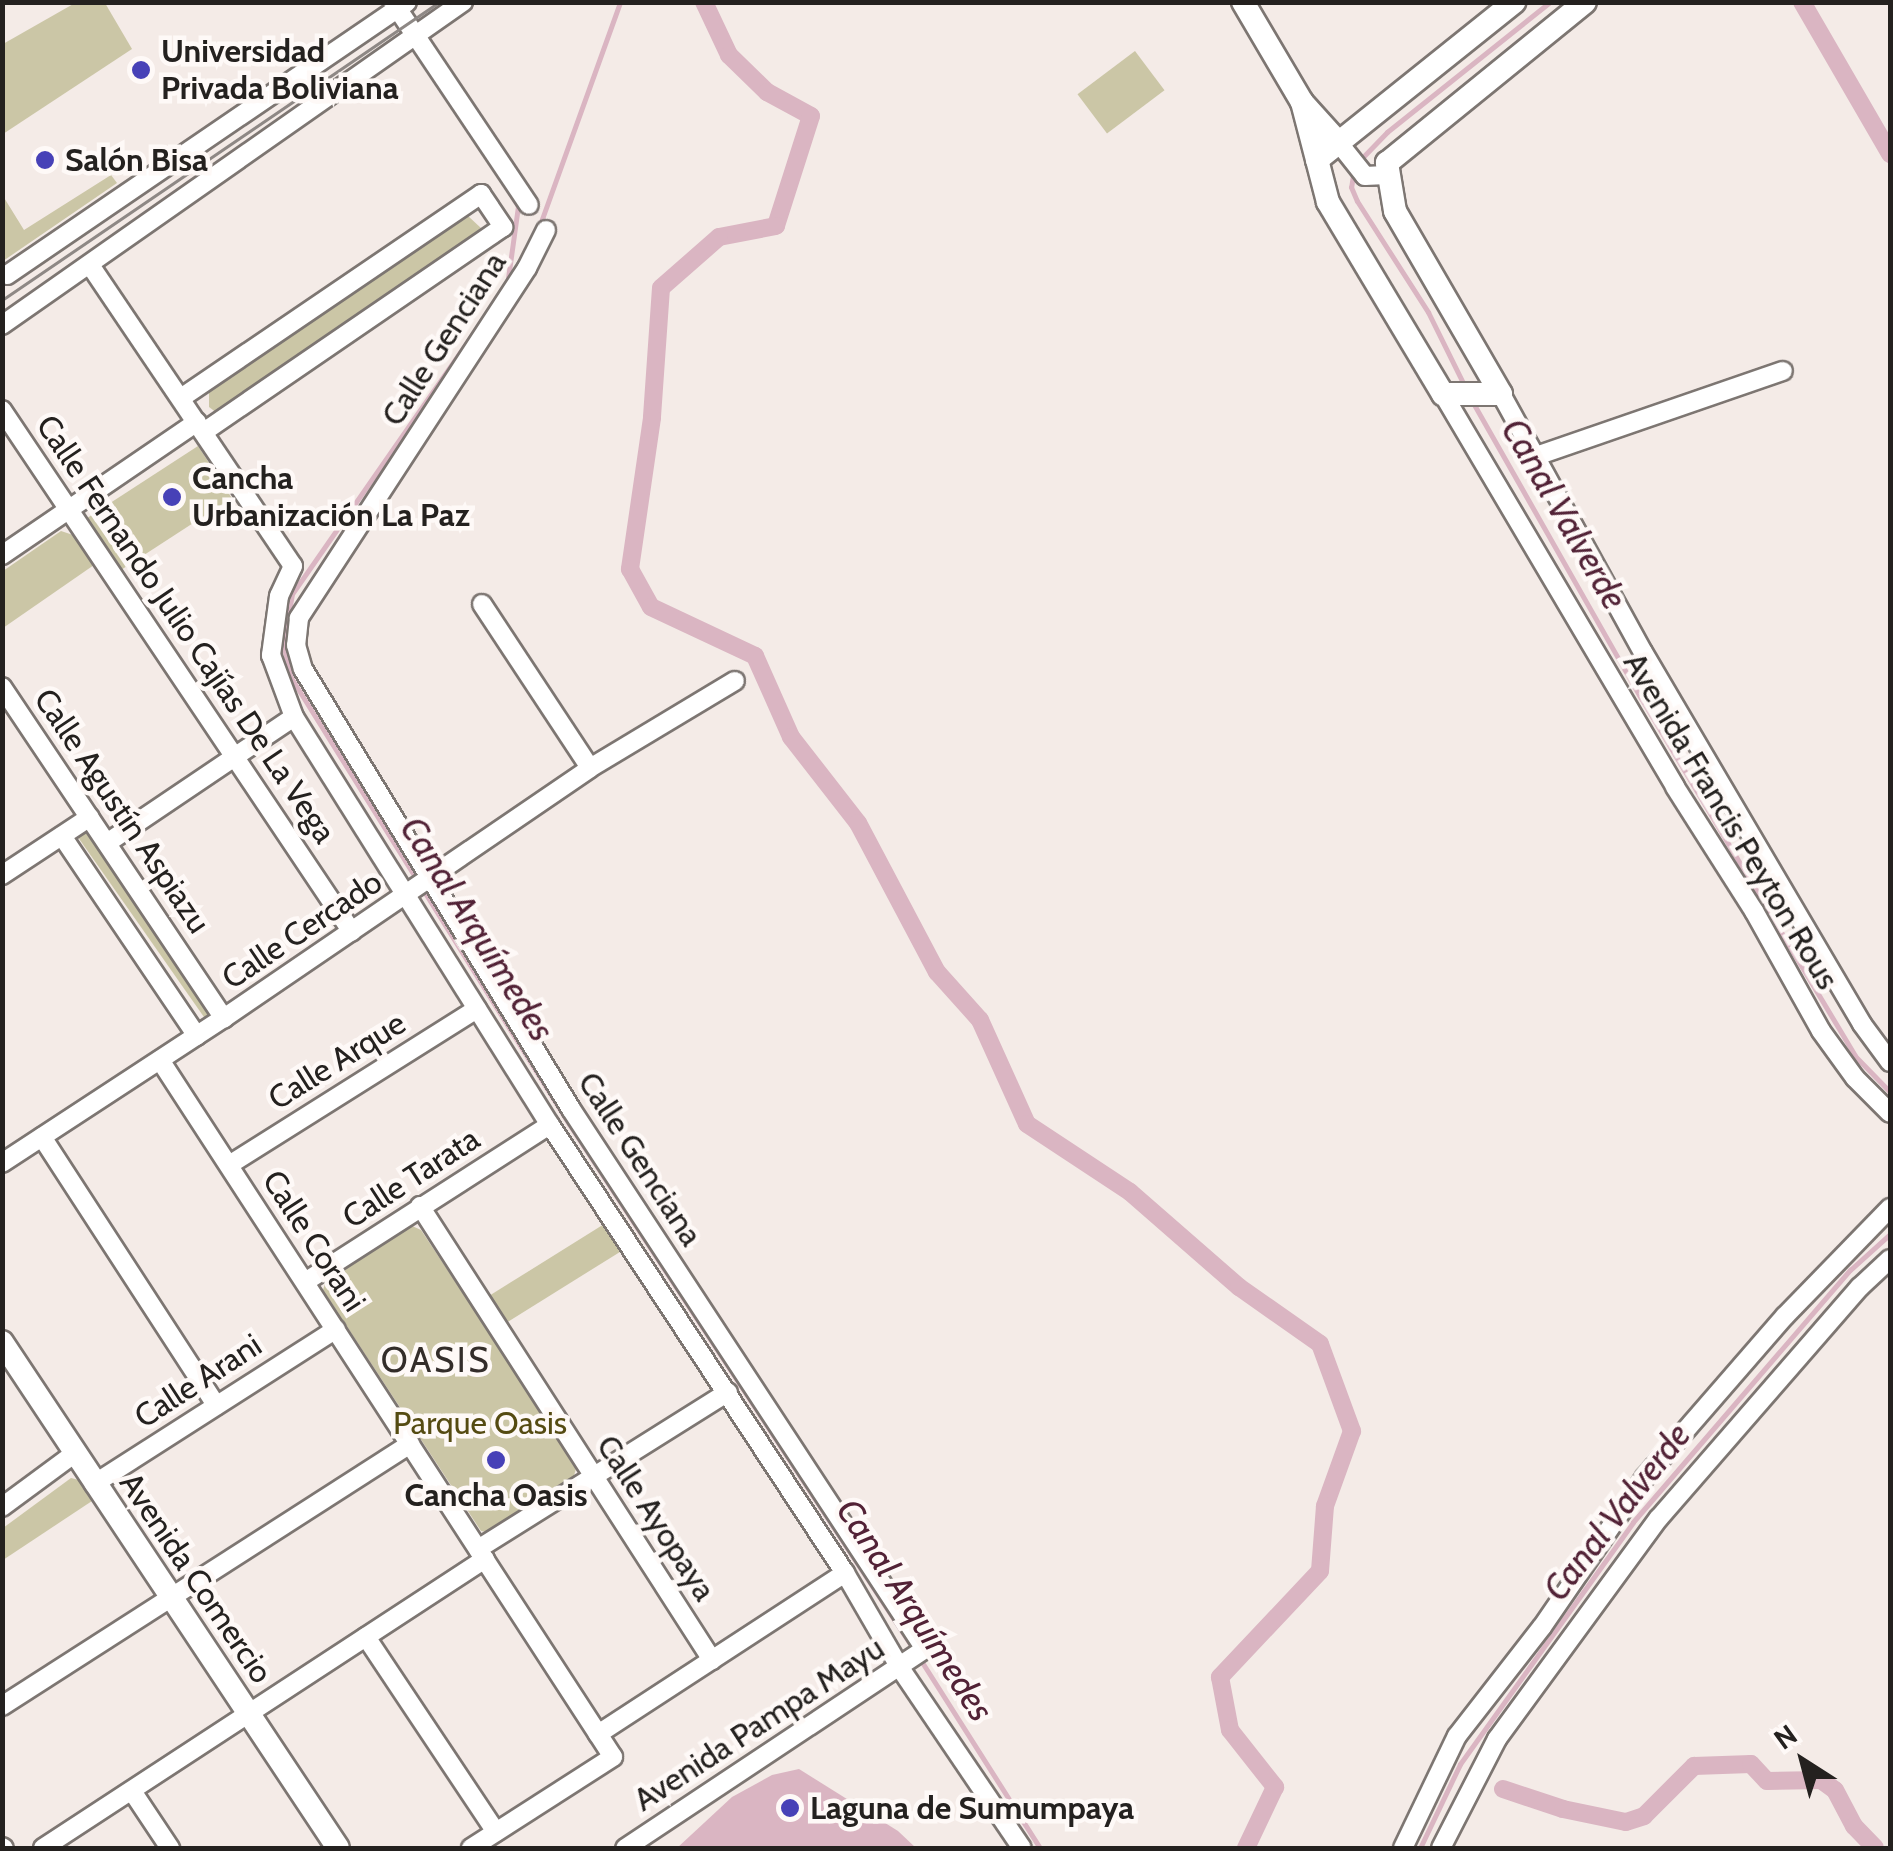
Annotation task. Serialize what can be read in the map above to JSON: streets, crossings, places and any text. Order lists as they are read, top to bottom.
{
  "streets": {
    "street": [
      "Calle Genciana",
      "Calle Fernando Julio Cajías De La Vega",
      "Calle Agustín Aspiazu",
      "Avenida Francis Peyton Rous",
      "Calle Cercado",
      "Calle Arque",
      "Calle Tarata",
      "Calle Corani",
      "Calle Arani",
      "Calle Ayopaya",
      "Avenida Comercio",
      "Avenida Pampa Mayu"
    ]
  },
  "crossings": [
    ["Calle Genciana", "Calle Cercado"],
    ["Calle Genciana", "Calle Arque"],
    ["Calle Genciana", "Calle Tarata"],
    ["Calle Genciana", "Avenida Pampa Mayu"],
    ["Calle Fernando Julio Cajías De La Vega", "Calle Cercado"],
    ["Calle Agustín Aspiazu", "Calle Cercado"],
    ["Calle Cercado", "Calle Corani"],
    ["Calle Arque", "Calle Corani"],
    ["Calle Tarata", "Calle Corani"],
    ["Calle Tarata", "Calle Ayopaya"],
    ["Calle Corani", "Calle Arani"],
    ["Calle Arani", "Avenida Comercio"]
  ],
  "districts": ["OASIS"],
  "water": ["Canal Valverde", "Canal Arquímedes"],
  "parks": ["Parque Oasis"],
  "places": [
    "Universidad Privada Boliviana",
    "Salón Bisa",
    "Cancha Urbanización La Paz",
    "Cancha Oasis",
    "Laguna de Sumumpaya"
  ],
  "north": "top left"
}
